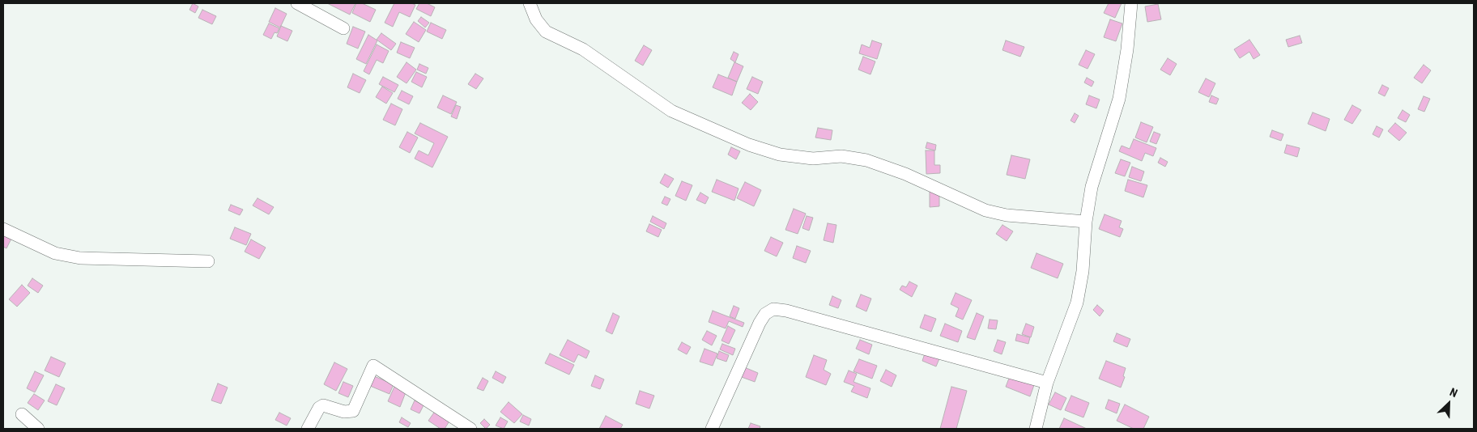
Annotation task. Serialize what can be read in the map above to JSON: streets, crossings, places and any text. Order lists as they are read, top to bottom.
{
  "north": "top right"
}
